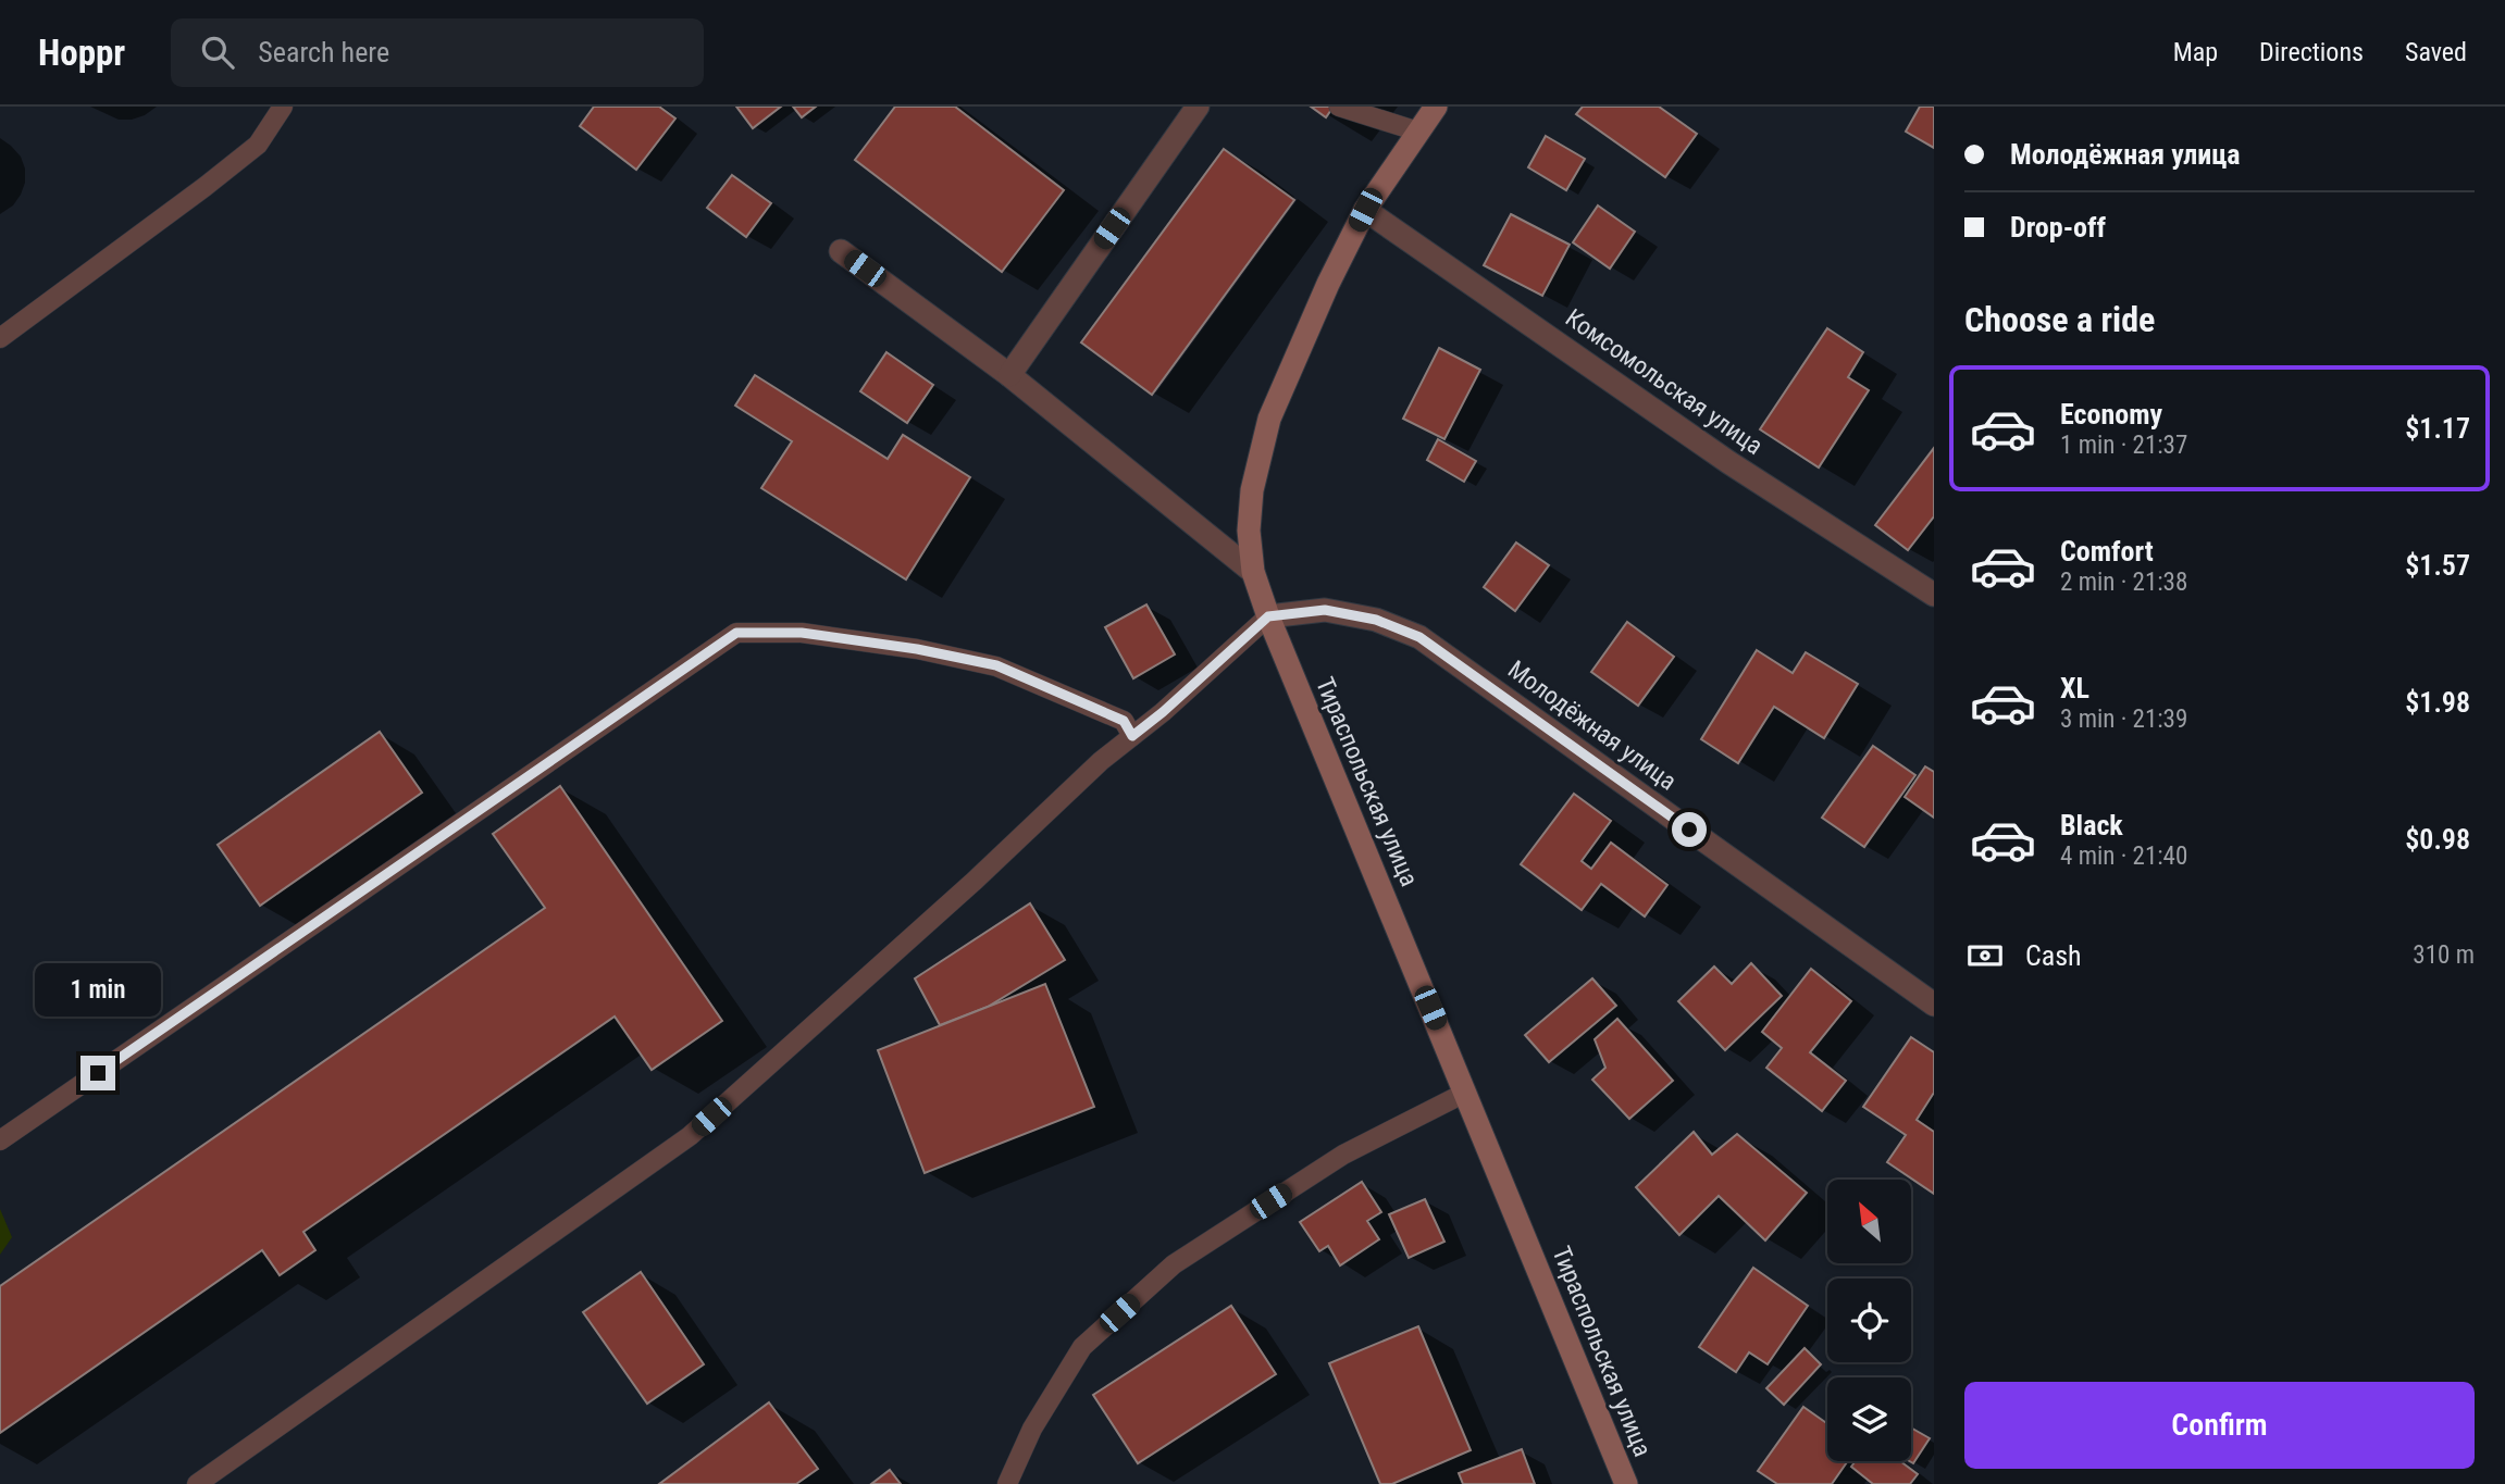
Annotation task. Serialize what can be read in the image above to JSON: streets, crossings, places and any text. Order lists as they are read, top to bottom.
{
  "streets": {
    "street": ["Комсомольская улица", "Молодёжная улица", "Тираспольская улица"]
  },
  "crossings": [
    ["Комсомольская улица", "Тираспольская улица"],
    ["Молодёжная улица", "Тираспольская улица"]
  ],
  "north": "top left",
  "page": {
    "header": "Hoppr",
    "search": "Search here",
    "nav": ["Map", "Directions", "Saved"],
    "banner": ["Молодёжная улица", "Drop-off"],
    "heading": "Choose a ride",
    "list": [
      {
        "name": "Economy",
        "note": "1 min · 21:37",
        "value": "$1.17"
      },
      {
        "name": "Comfort",
        "note": "2 min · 21:38",
        "value": "$1.57"
      },
      {
        "name": "XL",
        "note": "3 min · 21:39",
        "value": "$1.98"
      },
      {
        "name": "Black",
        "note": "4 min · 21:40",
        "value": "$0.98"
      }
    ],
    "pay": ["Cash", "310 m"],
    "bubble": "1 min",
    "buttons": "Confirm"
  }
}
